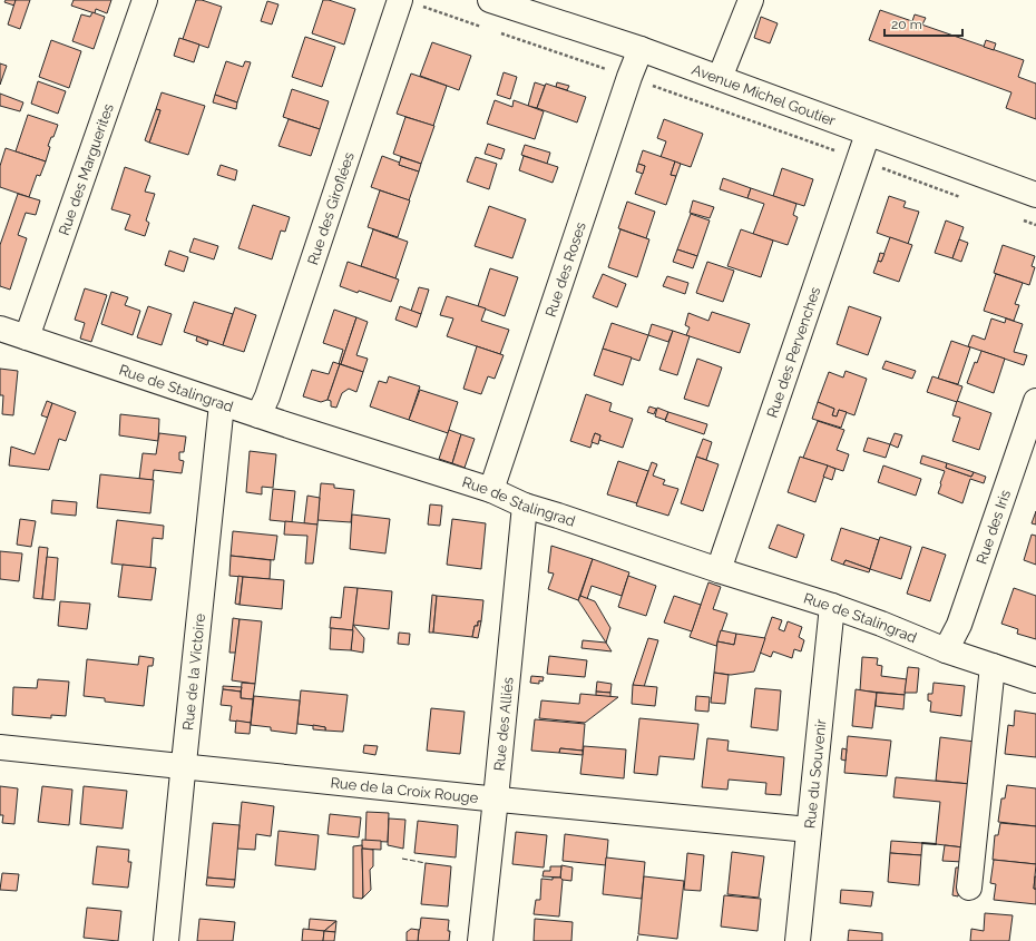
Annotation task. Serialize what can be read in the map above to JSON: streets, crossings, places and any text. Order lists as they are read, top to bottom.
{
  "streets": {
    "street": [
      "Avenue Michel Goutier",
      "Rue des Marguerites",
      "Rue des Giroflées",
      "Rue des Roses",
      "Rue des Pervenches",
      "Rue de Stalingrad",
      "Rue des Iris",
      "Rue de la Victoire",
      "Rue des Alliés",
      "Rue du Souvenir",
      "Rue de la Croix Rouge"
    ]
  },
  "crossings": [
    ["Avenue Michel Goutier", "Rue des Roses"],
    ["Avenue Michel Goutier", "Rue des Pervenches"],
    ["Rue des Marguerites", "Rue de Stalingrad"],
    ["Rue des Giroflées", "Rue de Stalingrad"],
    ["Rue des Roses", "Rue de Stalingrad"],
    ["Rue des Pervenches", "Rue de Stalingrad"],
    ["Rue de Stalingrad", "Rue des Iris"],
    ["Rue de Stalingrad", "Rue de la Victoire"],
    ["Rue de Stalingrad", "Rue des Alliés"],
    ["Rue de Stalingrad", "Rue du Souvenir"],
    ["Rue de la Victoire", "Rue de la Croix Rouge"],
    ["Rue des Alliés", "Rue de la Croix Rouge"],
    ["Rue du Souvenir", "Rue de la Croix Rouge"]
  ],
  "scale_bar": "20 m"
}
